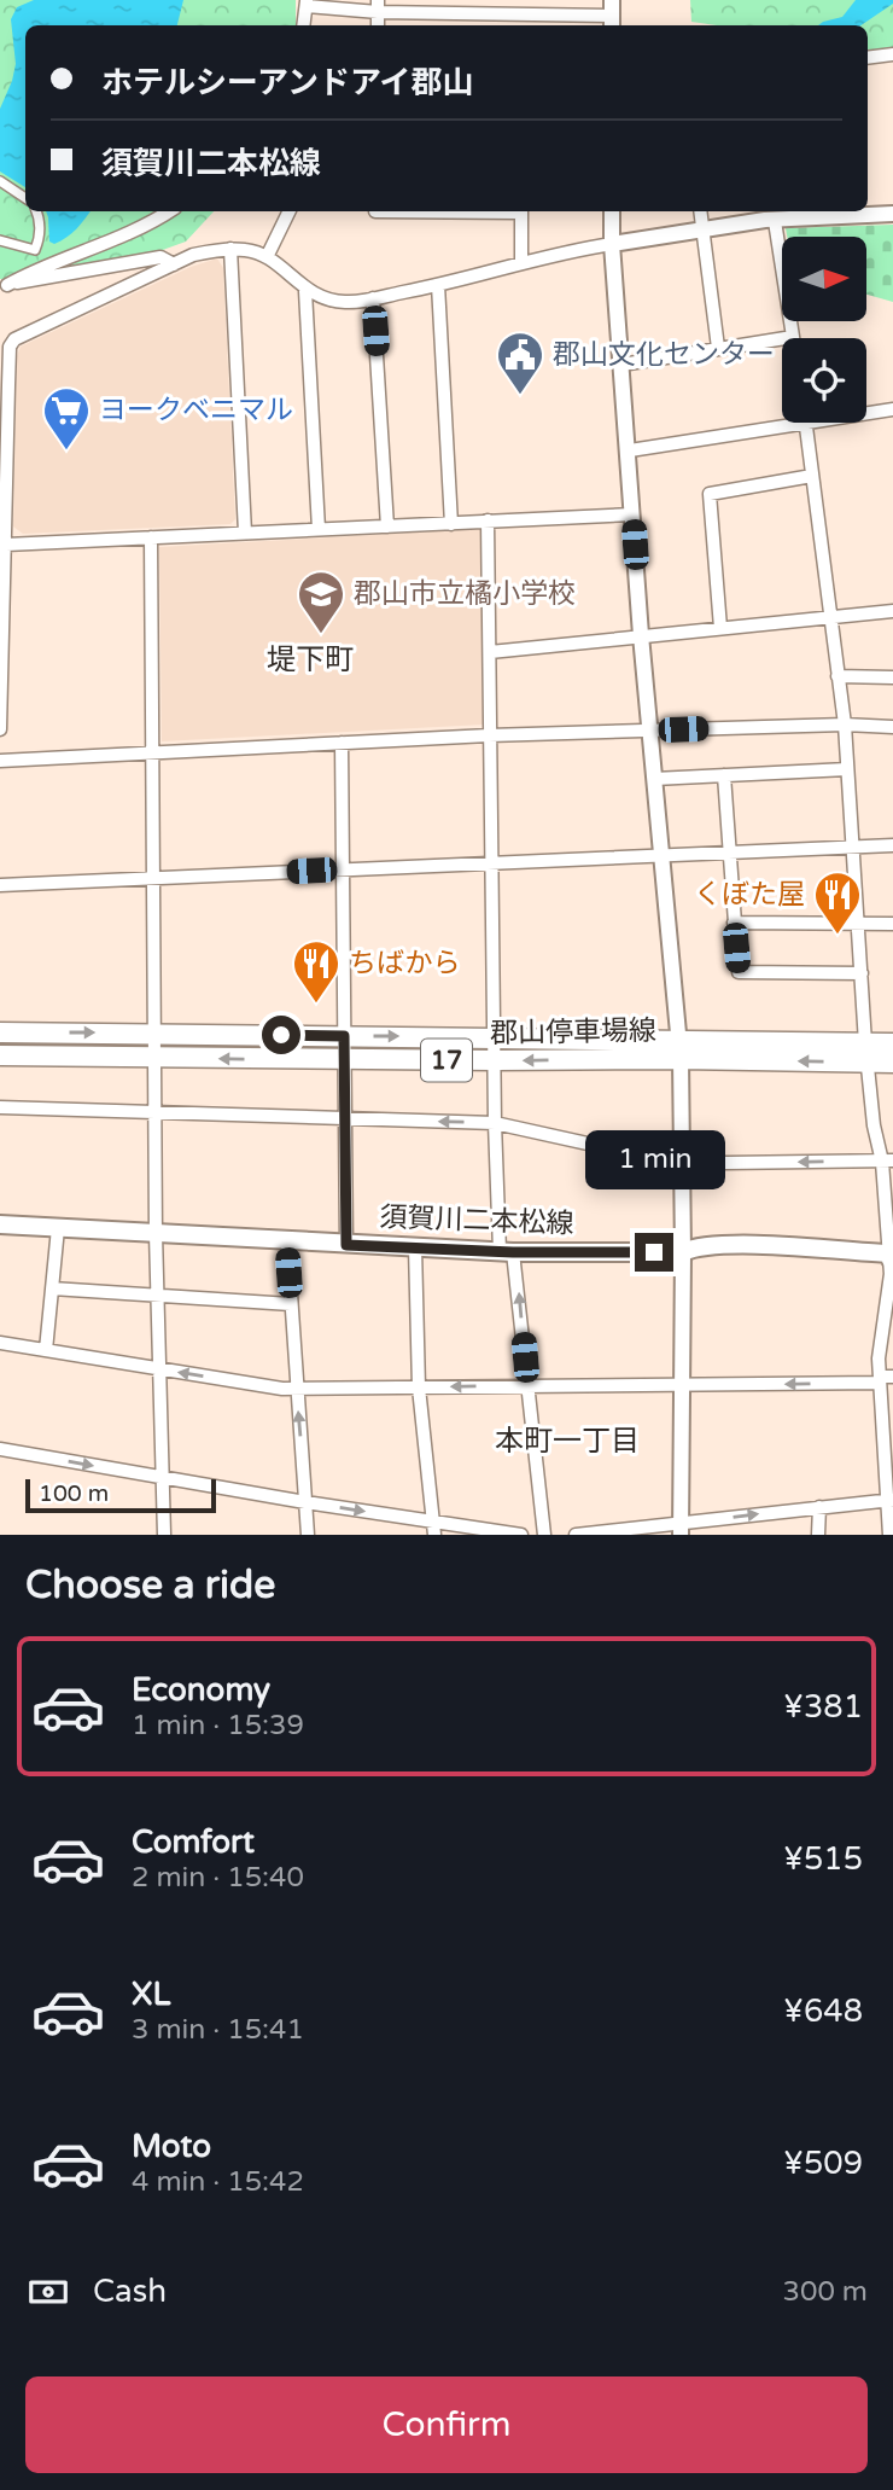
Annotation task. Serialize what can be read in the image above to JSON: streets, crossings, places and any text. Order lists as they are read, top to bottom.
{
  "streets": {
    "main road": ["郡山停車場線", "17", "須賀川二本松線"]
  },
  "districts": ["堤下町", "本町一丁目"],
  "places": {
    "public building": ["郡山文化センター"],
    "supermarket": ["ヨークベニマル"],
    "school or university": ["郡山市立橘小学校"],
    "restaurant": ["くぼた屋", "ちばから"]
  },
  "scale_bar": "100 m",
  "north": "right",
  "page": {
    "banner": ["ホテルシーアンドアイ郡山", "須賀川二本松線"],
    "bubble": "1 min",
    "scale": "100 m",
    "heading": "Choose a ride",
    "list": [
      {
        "name": "Economy",
        "note": "1 min · 15:39",
        "value": "¥381"
      },
      {
        "name": "Comfort",
        "note": "2 min · 15:40",
        "value": "¥515"
      },
      {
        "name": "XL",
        "note": "3 min · 15:41",
        "value": "¥648"
      },
      {
        "name": "Moto",
        "note": "4 min · 15:42",
        "value": "¥509"
      }
    ],
    "pay": ["Cash", "300 m"],
    "buttons": "Confirm"
  }
}
